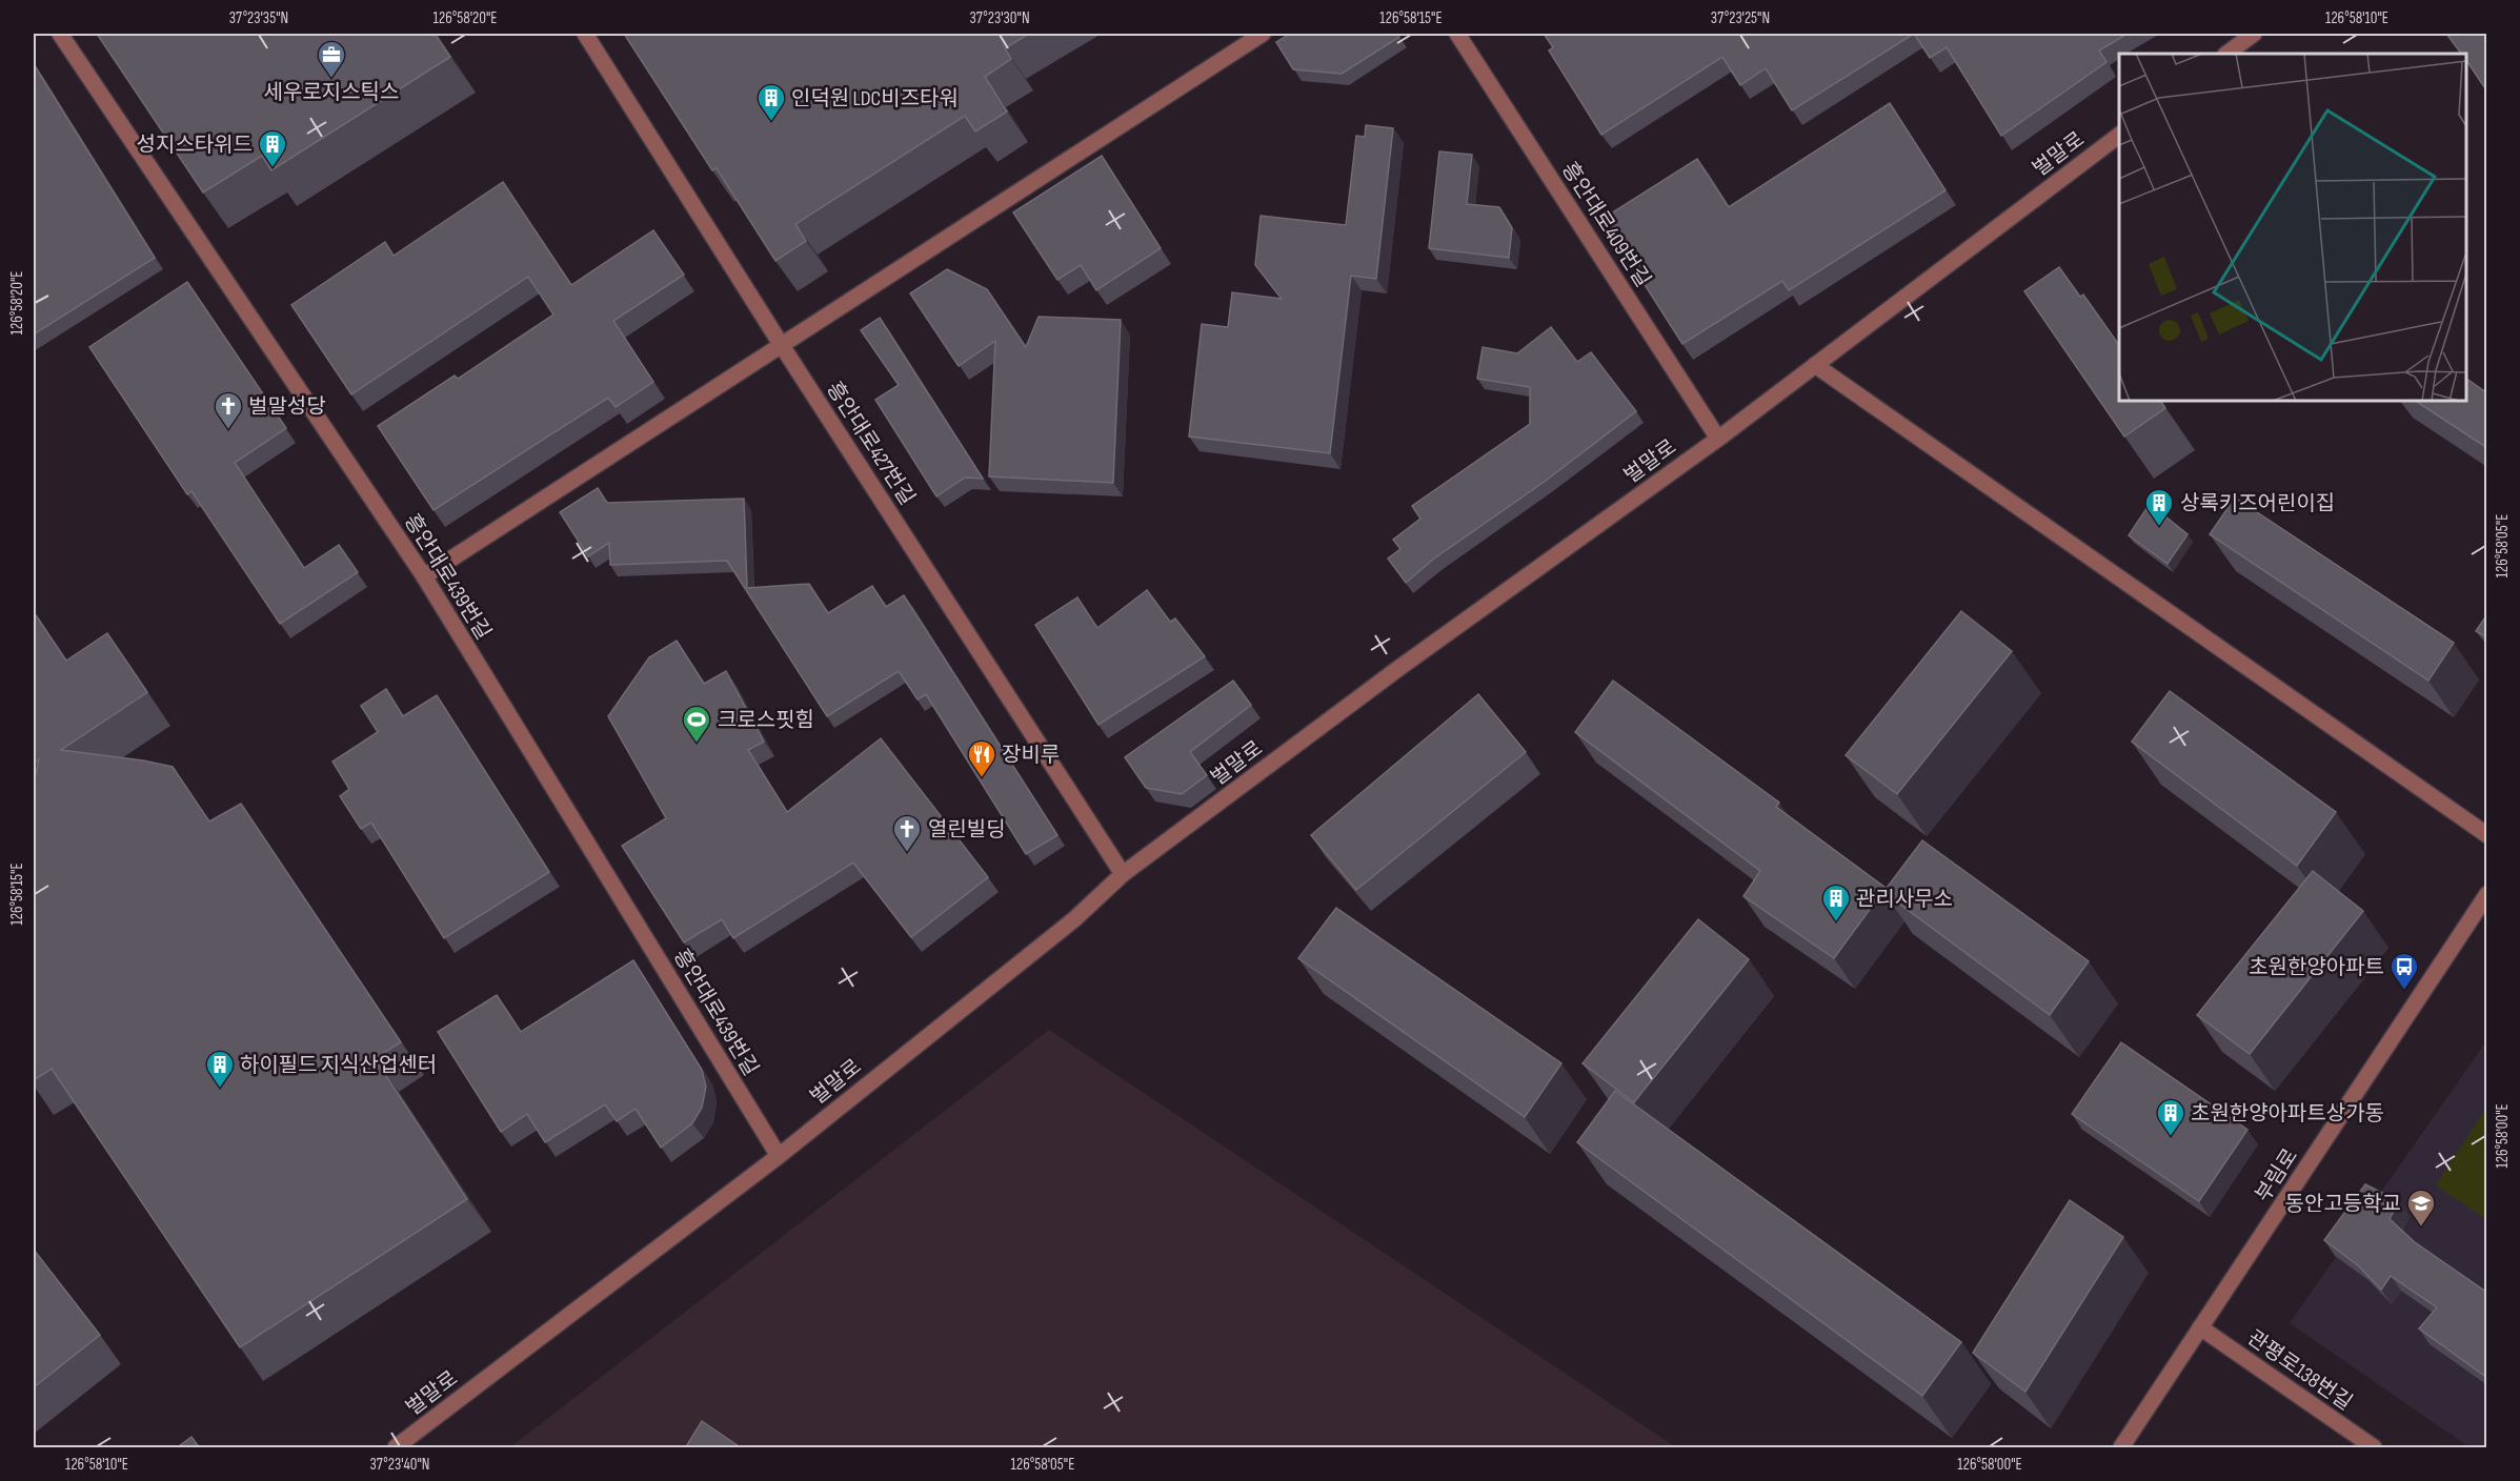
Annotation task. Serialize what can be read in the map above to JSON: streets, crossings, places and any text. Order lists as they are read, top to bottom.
{
  "streets": {
    "street": [
      "벌말로",
      "흥안대로409번길",
      "흥안대로427번길",
      "흥안대로439번길",
      "부림로",
      "관평로138번길"
    ]
  },
  "crossings": [
    ["벌말로", "흥안대로409번길"],
    ["벌말로", "흥안대로427번길"],
    ["벌말로", "흥안대로439번길"],
    ["부림로", "관평로138번길"]
  ],
  "places": {
    "office": ["세우로지스틱스"],
    "building": [
      "인덕원 LDC비즈타워",
      "성지스타위드",
      "상록키즈어린이집",
      "관리사무소",
      "하이필드 지식산업센터",
      "초원한양아파트상가동"
    ],
    "church": ["벌말성당", "열린빌딩"],
    "sports": ["크로스핏힘"],
    "restaurant": ["장비루"],
    "bus stop": ["초원한양아파트"],
    "school or university": ["동안고등학교"]
  },
  "coordinates": [
    "37°23'35\"N",
    "126°58'20\"E",
    "37°23'30\"N",
    "126°58'15\"E",
    "37°23'25\"N",
    "126°58'10\"E",
    "126°58'05\"E",
    "126°58'00\"E",
    "37°23'40\"N"
  ]
}
